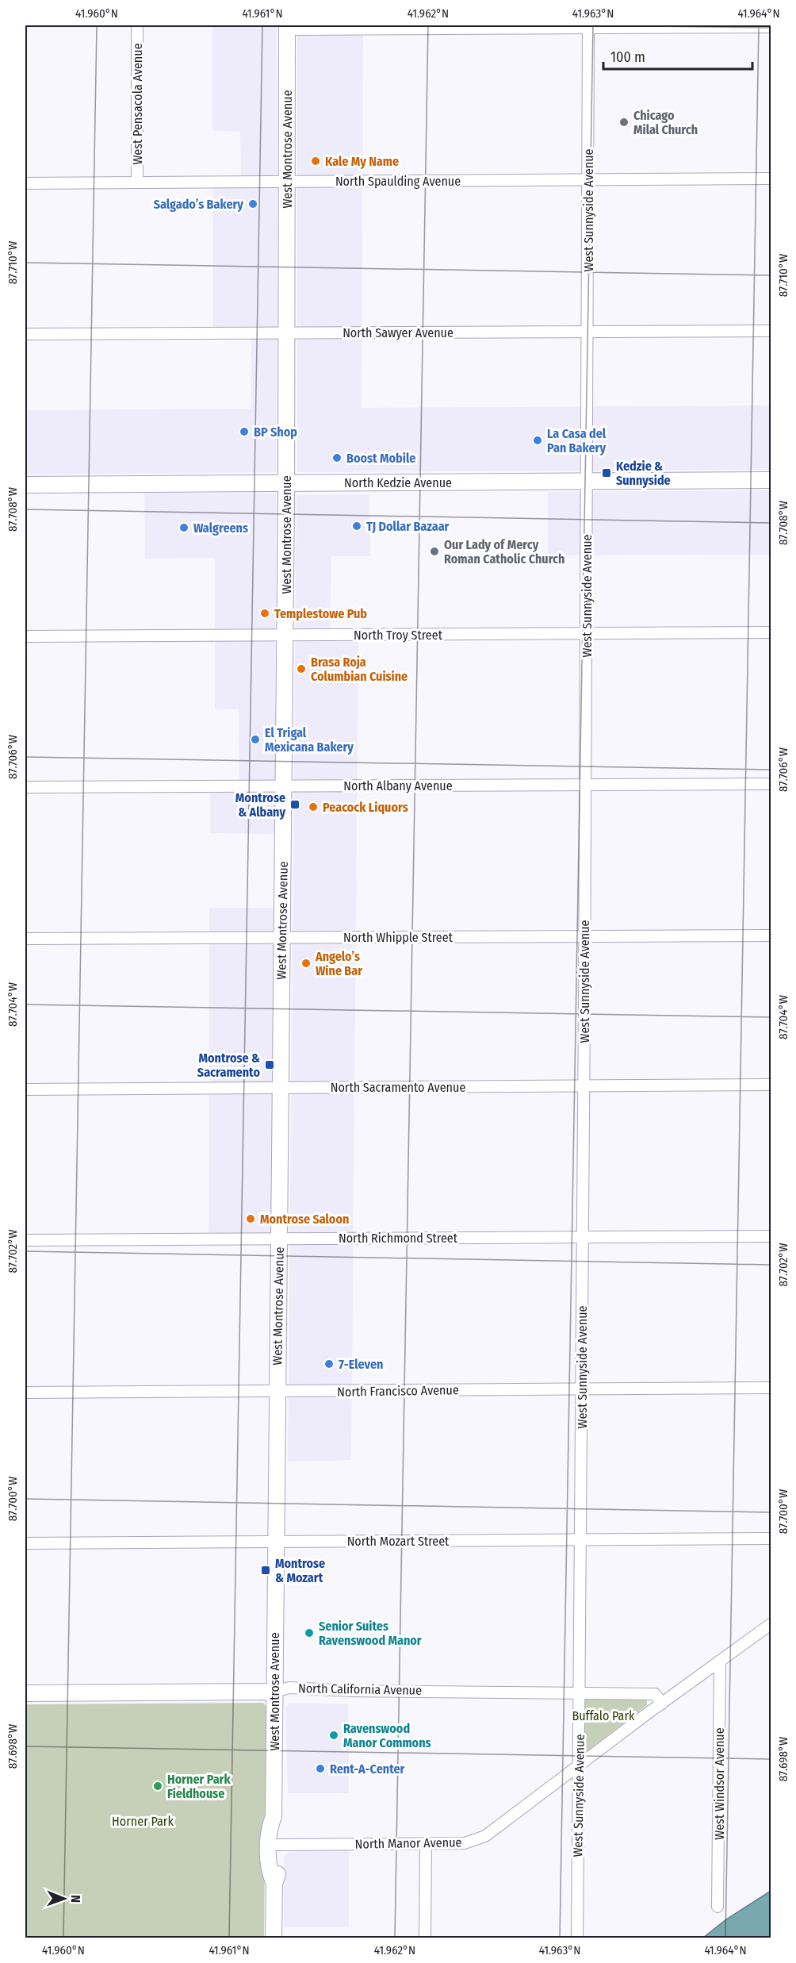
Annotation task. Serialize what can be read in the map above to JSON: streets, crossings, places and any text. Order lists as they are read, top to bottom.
{
  "streets": {
    "main road": ["West Montrose Avenue", "North Kedzie Avenue", "North California Avenue"],
    "street": [
      "West Pensacola Avenue",
      "North Spaulding Avenue",
      "West Sunnyside Avenue",
      "North Sawyer Avenue",
      "North Troy Street",
      "North Albany Avenue",
      "North Whipple Street",
      "North Sacramento Avenue",
      "North Richmond Street",
      "North Francisco Avenue",
      "North Mozart Street",
      "West Windsor Avenue",
      "North Manor Avenue"
    ]
  },
  "crossings": [
    ["West Pensacola Avenue", "North Spaulding Avenue"],
    ["West Montrose Avenue", "North Spaulding Avenue"],
    ["West Montrose Avenue", "North Sawyer Avenue"],
    ["West Montrose Avenue", "North Kedzie Avenue"],
    ["West Montrose Avenue", "North Troy Street"],
    ["West Montrose Avenue", "North Albany Avenue"],
    ["West Montrose Avenue", "North Whipple Street"],
    ["West Montrose Avenue", "North Sacramento Avenue"],
    ["West Montrose Avenue", "North Richmond Street"],
    ["West Montrose Avenue", "North Francisco Avenue"],
    ["West Montrose Avenue", "North Mozart Street"],
    ["West Montrose Avenue", "North California Avenue"],
    ["West Montrose Avenue", "North Manor Avenue"],
    ["North Spaulding Avenue", "West Sunnyside Avenue"],
    ["West Sunnyside Avenue", "North Sawyer Avenue"],
    ["West Sunnyside Avenue", "North Kedzie Avenue"],
    ["West Sunnyside Avenue", "North Troy Street"],
    ["West Sunnyside Avenue", "North Albany Avenue"],
    ["West Sunnyside Avenue", "North Whipple Street"],
    ["West Sunnyside Avenue", "North Sacramento Avenue"],
    ["West Sunnyside Avenue", "North Richmond Street"],
    ["West Sunnyside Avenue", "North Francisco Avenue"],
    ["West Sunnyside Avenue", "North Mozart Street"],
    ["West Sunnyside Avenue", "North California Avenue"],
    ["West Sunnyside Avenue", "North Manor Avenue"],
    ["North California Avenue", "North Manor Avenue"],
    ["West Windsor Avenue", "North Manor Avenue"]
  ],
  "parks": ["Buffalo Park", "Horner Park"],
  "places": {
    "other": [
      "Chicago Milal Church",
      "Kale My Name",
      "Salgado’s Bakery",
      "BP Shop",
      "La Casa del Pan Bakery",
      "Boost Mobile",
      "TJ Dollar Bazaar",
      "Walgreens",
      "Our Lady of Mercy Roman Catholic Church",
      "Templestowe Pub",
      "Brasa Roja Columbian Cuisine",
      "El Trigal Mexicana Bakery",
      "Peacock Liquors",
      "Angelo’s Wine Bar",
      "Montrose Saloon",
      "7-Eleven",
      "Senior Suites Ravenswood Manor",
      "Ravenswood Manor Commons",
      "Rent-A-Center",
      "Horner Park Fieldhouse"
    ],
    "transit": [
      "Kedzie & Sunnyside",
      "Montrose & Albany",
      "Montrose & Sacramento",
      "Montrose & Mozart"
    ]
  },
  "scale_bar": "100 m",
  "north": "right",
  "coordinates": [
    "41.960°N",
    "41.961°N",
    "41.962°N",
    "41.963°N",
    "41.964°N",
    "87.710°W",
    "87.708°W",
    "87.706°W",
    "87.704°W",
    "87.702°W",
    "87.700°W",
    "87.698°W"
  ]
}
